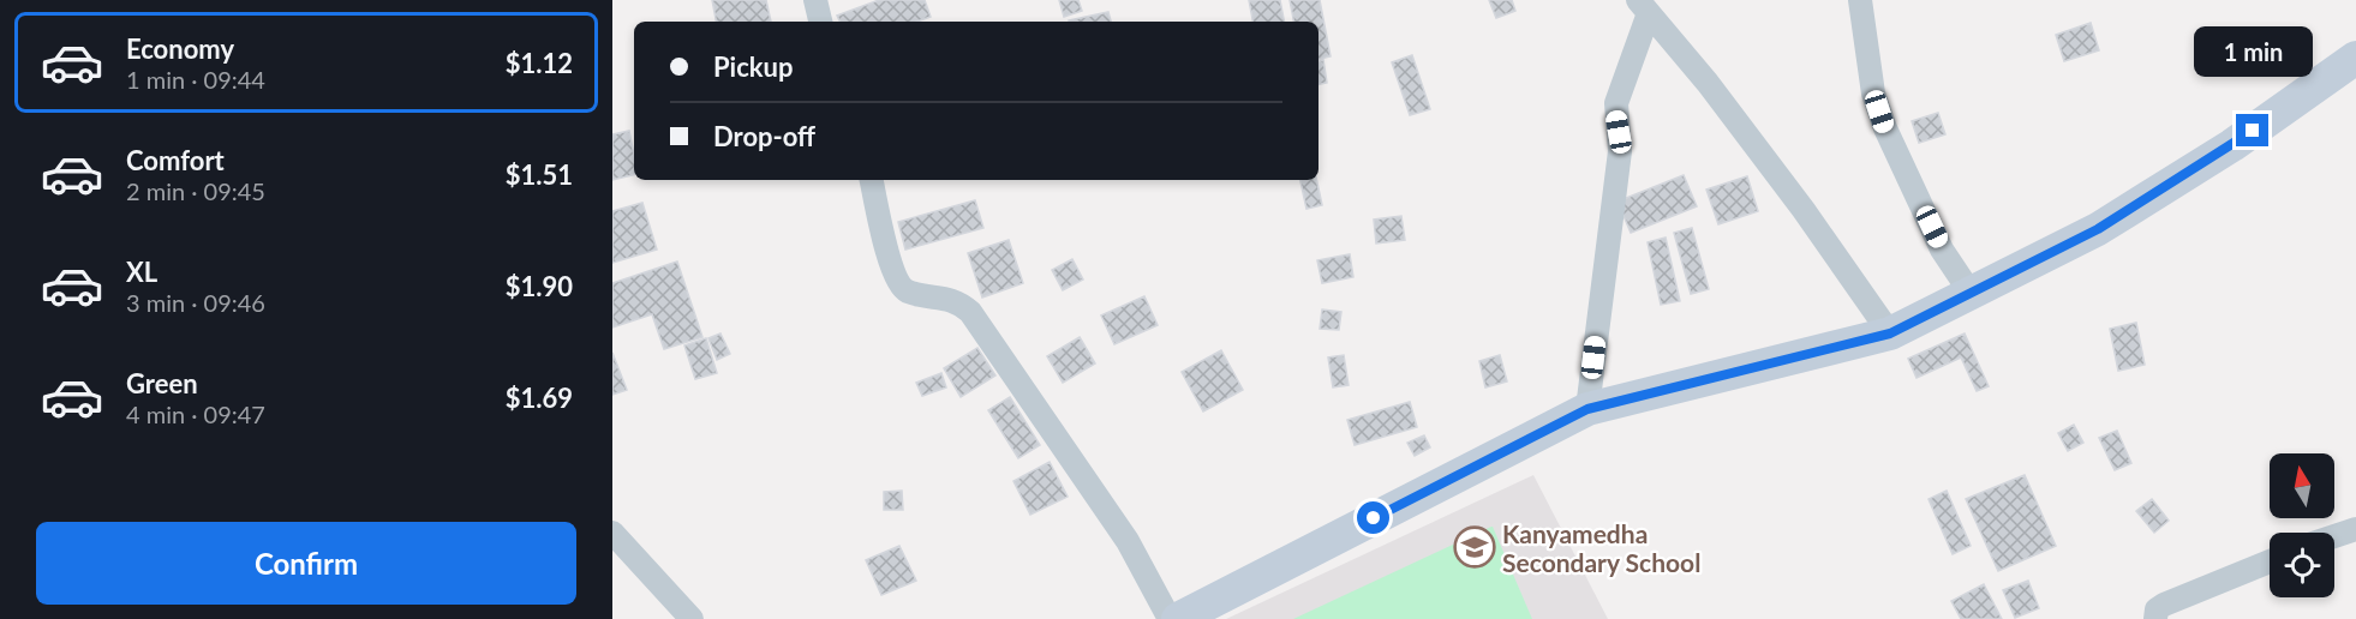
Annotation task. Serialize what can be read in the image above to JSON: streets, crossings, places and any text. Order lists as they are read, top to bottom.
{
  "places": {
    "school or university": ["Kanyamedha Secondary School"]
  },
  "north": "top",
  "page": {
    "list": [
      {
        "name": "Economy",
        "note": "1 min · 09:44",
        "value": "$1.12"
      },
      {
        "name": "Comfort",
        "note": "2 min · 09:45",
        "value": "$1.51"
      },
      {
        "name": "XL",
        "note": "3 min · 09:46",
        "value": "$1.90"
      },
      {
        "name": "Green",
        "note": "4 min · 09:47",
        "value": "$1.69"
      }
    ],
    "banner": ["Pickup", "Drop-off"],
    "bubble": "1 min",
    "buttons": "Confirm"
  }
}
